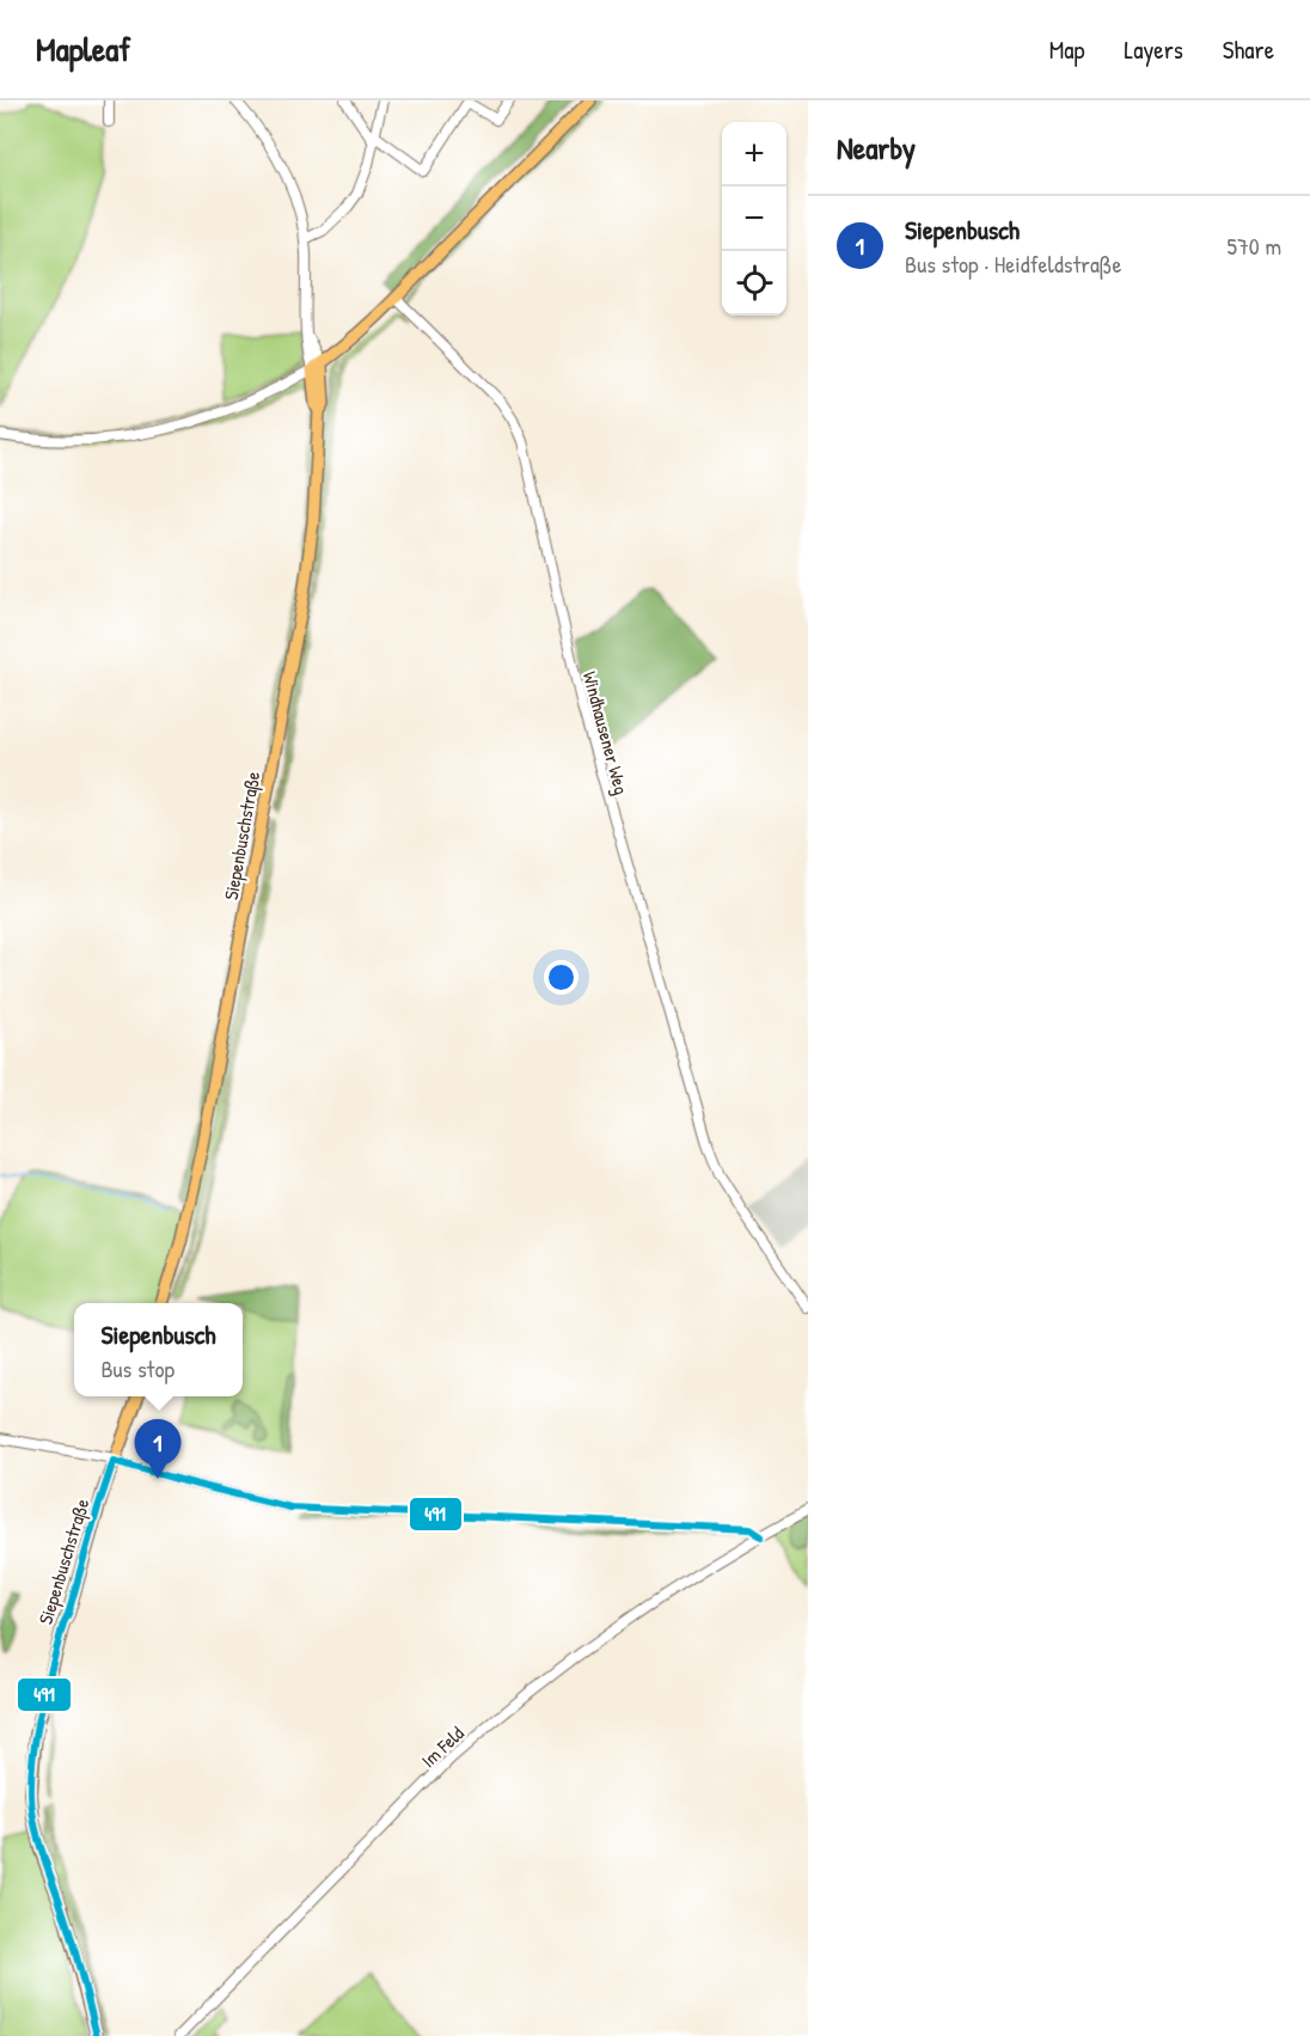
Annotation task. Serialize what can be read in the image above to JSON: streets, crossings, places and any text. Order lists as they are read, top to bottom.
{
  "streets": {
    "main road": ["Siepenbuschstraße"],
    "street": ["Windhausener Weg", "Im Feld"]
  },
  "lines": ["transit line 491"],
  "page": {
    "header": "Mapleaf",
    "nav": ["Map", "Layers", "Share"],
    "heading": "Nearby",
    "map_buttons": ["+", "−"],
    "list": [
      {
        "mark": "1",
        "name": "Siepenbusch",
        "note": "Bus stop · Heidfeldstraße",
        "value": "570 m"
      }
    ],
    "popup": ["Siepenbusch", "Bus stop"],
    "pins": "1"
  }
}
